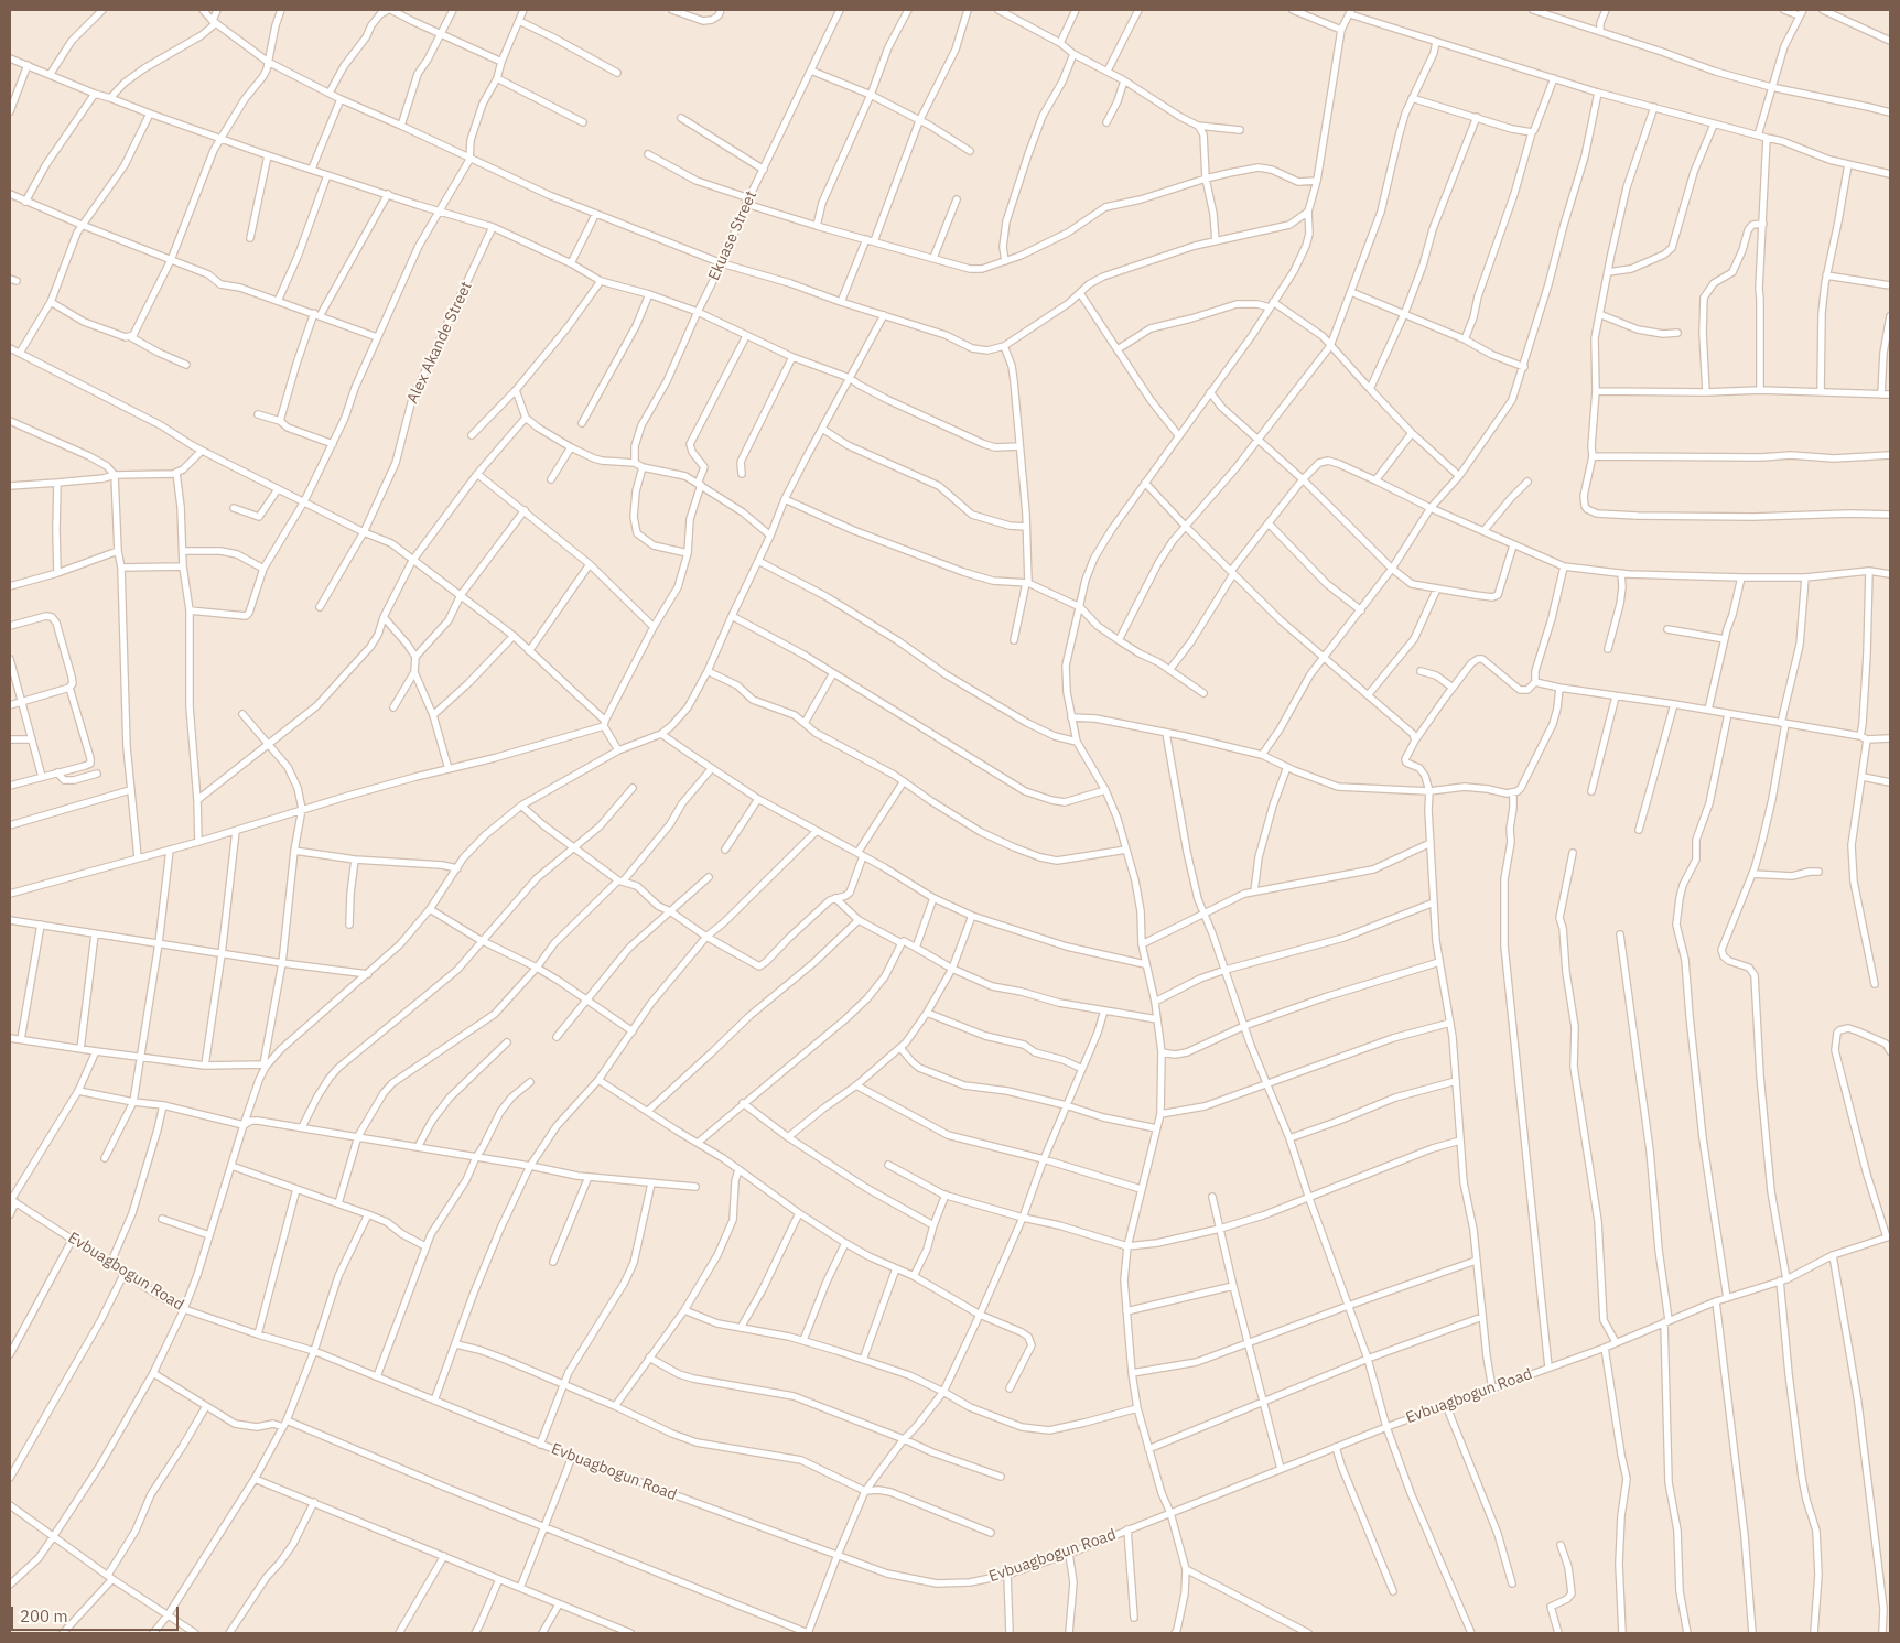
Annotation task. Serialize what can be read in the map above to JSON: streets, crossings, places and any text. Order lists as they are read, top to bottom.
{
  "streets": {
    "street": ["Ekuase Street", "Alex Akande Street", "Evbuagbogun Road"]
  },
  "scale_bar": "200 m"
}
